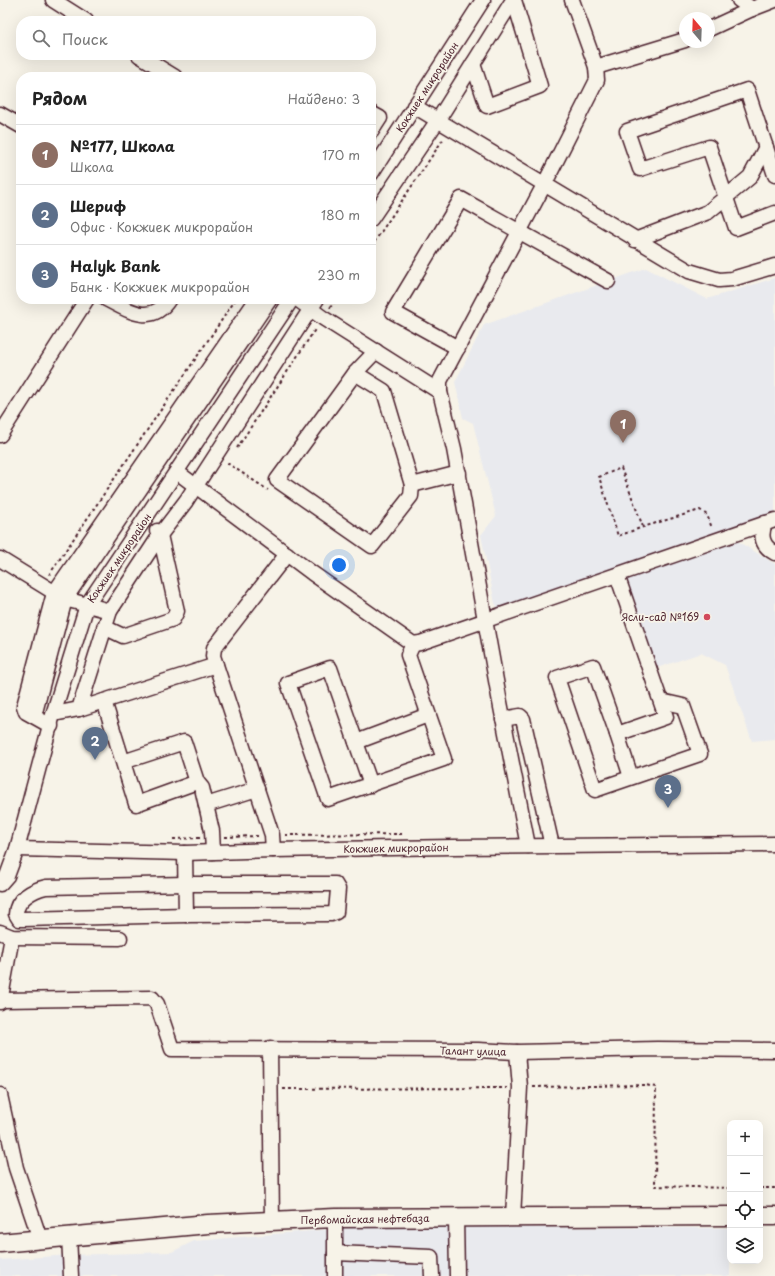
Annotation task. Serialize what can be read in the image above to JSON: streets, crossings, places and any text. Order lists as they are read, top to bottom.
{
  "streets": {
    "main road": ["Первомайская нефтебаза"],
    "street": ["Кокжиек микрорайон", "Талант улица"]
  },
  "places": ["Ясли-сад №169"],
  "north": "top",
  "page": {
    "search": "Поиск",
    "heading": ["Рядом", "Найдено: 3"],
    "list": [
      {
        "mark": "1",
        "name": "№177, Школа",
        "note": "Школа",
        "value": "170 m"
      },
      {
        "mark": "2",
        "name": "Шериф",
        "note": "Офис · Кокжиек микрорайон",
        "value": "180 m"
      },
      {
        "mark": "3",
        "name": "Halyk Bank",
        "note": "Банк · Кокжиек микрорайон",
        "value": "230 m"
      }
    ],
    "pins": ["1", "2", "3"],
    "map_buttons": ["+", "−"]
  }
}
